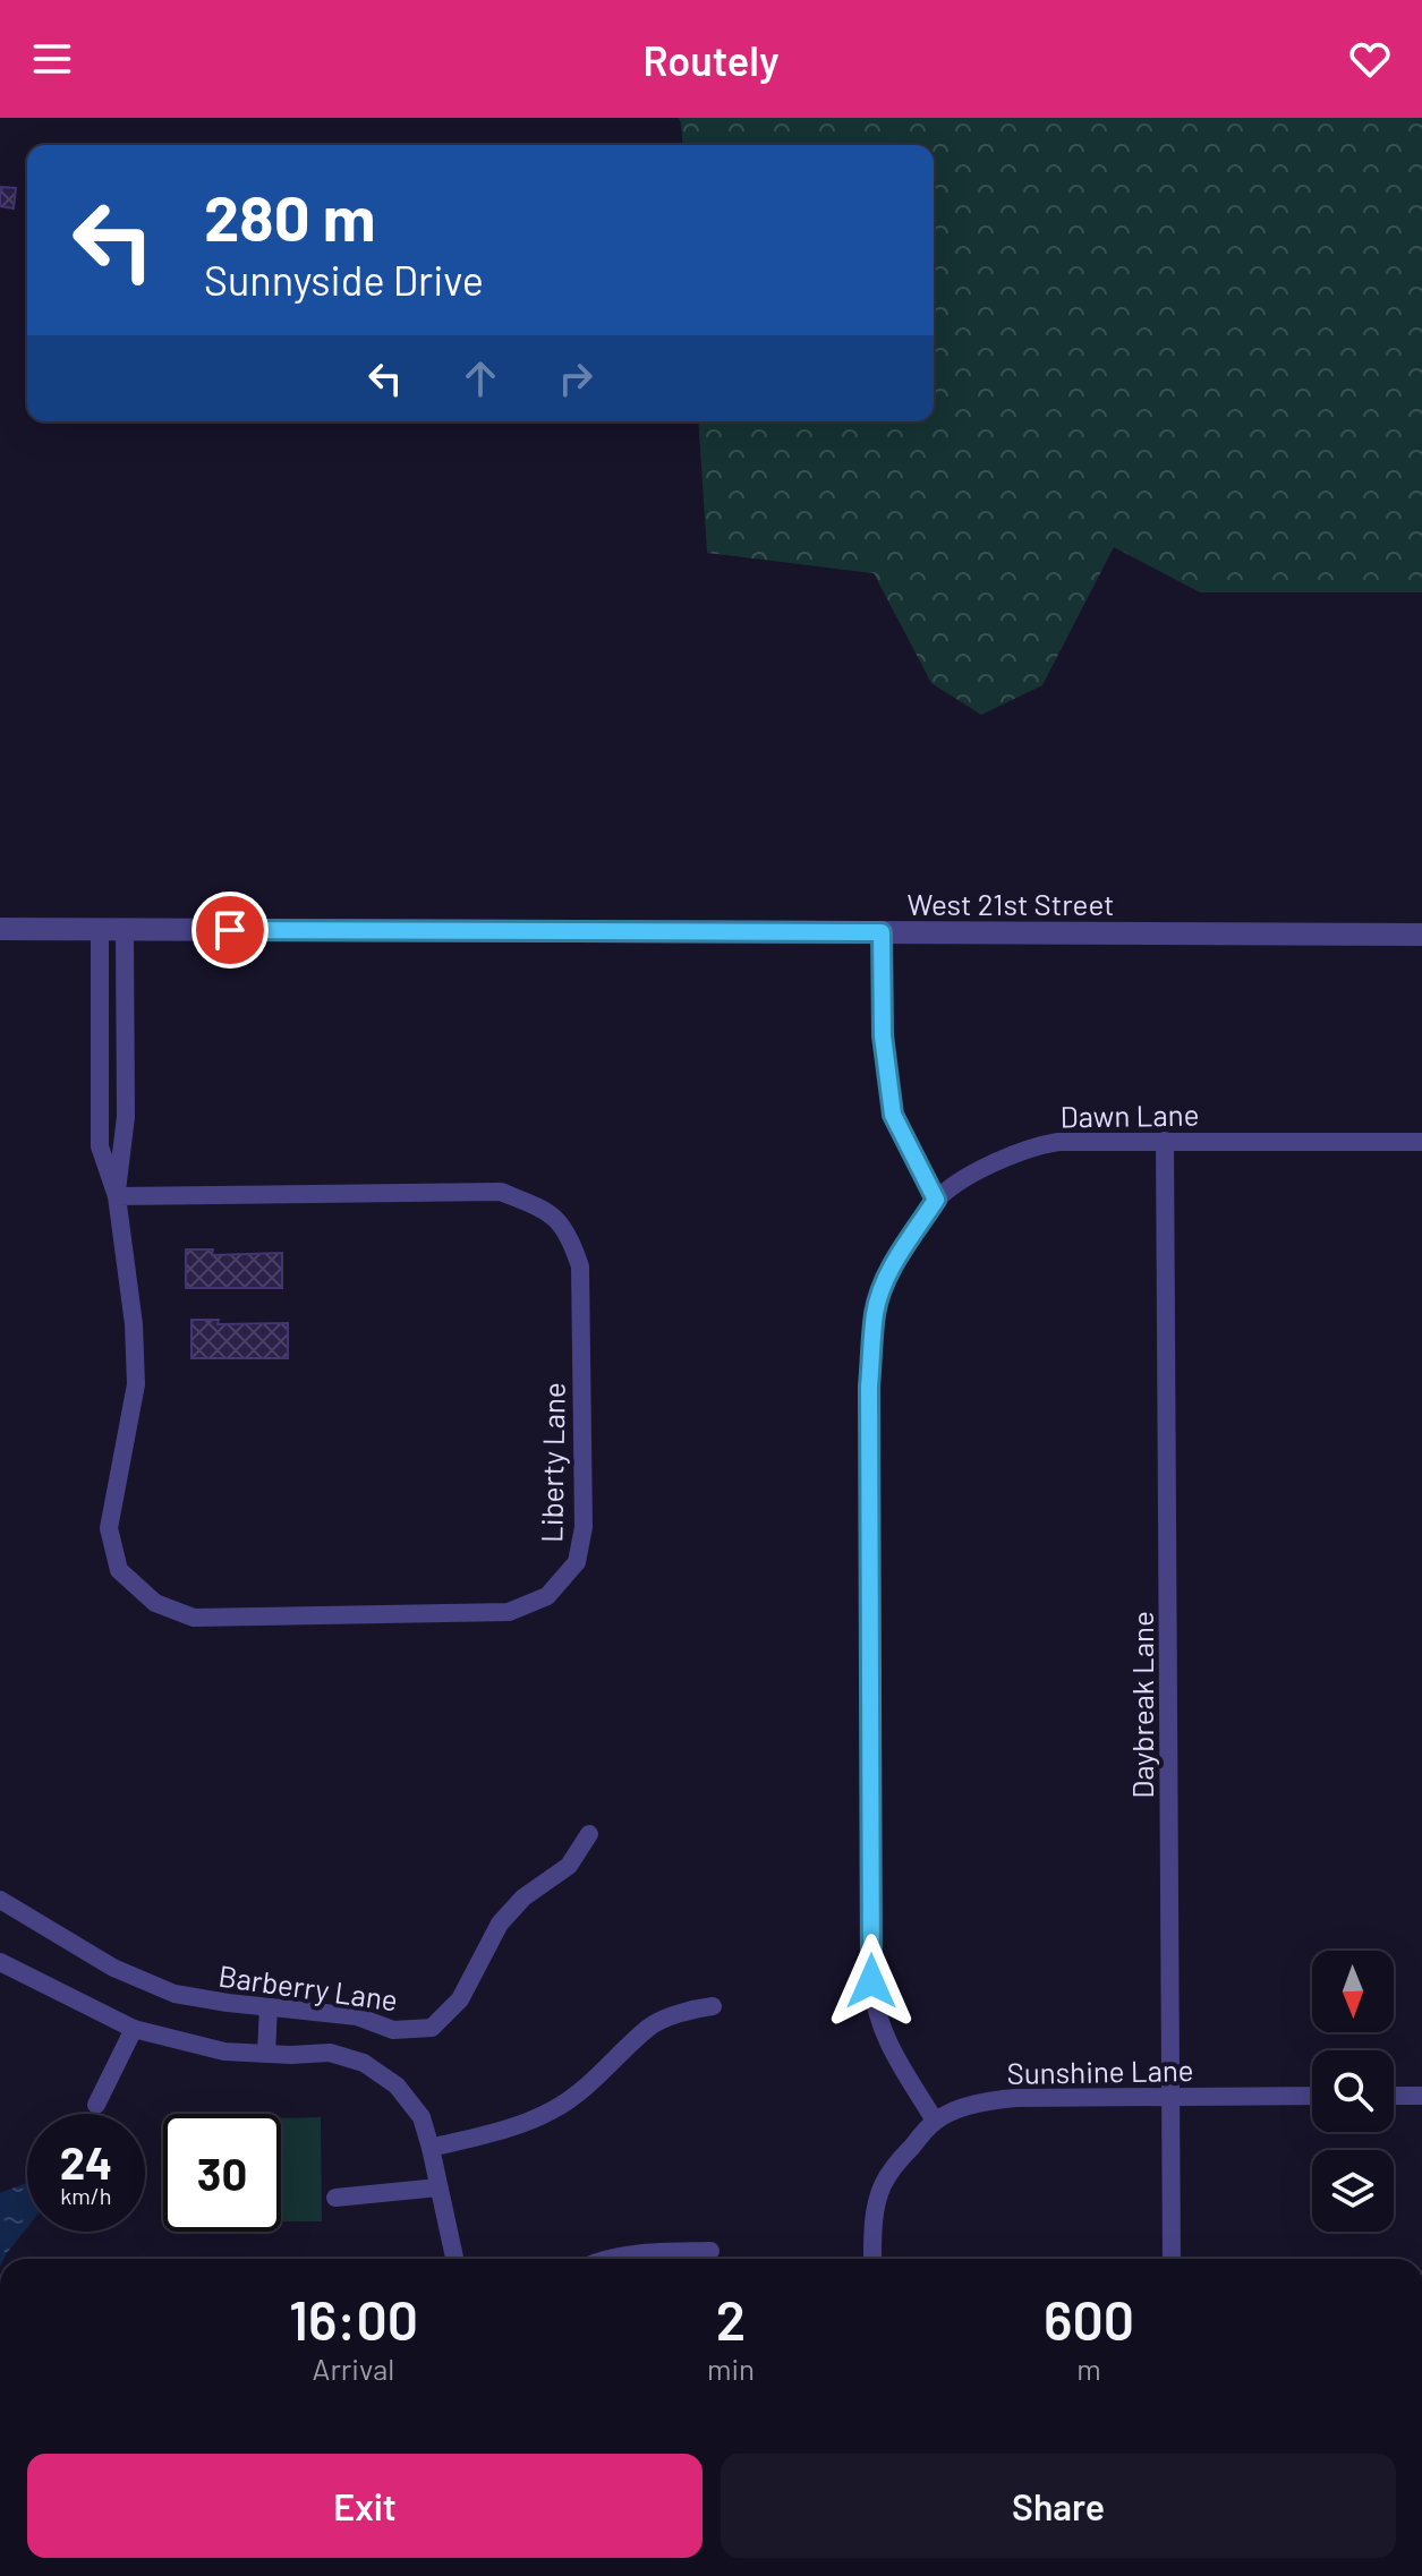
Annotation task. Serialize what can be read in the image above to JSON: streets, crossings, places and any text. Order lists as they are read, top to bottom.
{
  "streets": {
    "street": [
      "West 21st Street",
      "Dawn Lane",
      "Liberty Lane",
      "Daybreak Lane",
      "Barberry Lane",
      "Sunshine Lane"
    ]
  },
  "crossings": [
    ["West 21st Street", "Liberty Lane"],
    ["Dawn Lane", "Daybreak Lane"],
    ["Dawn Lane", "Sunshine Lane"],
    ["Daybreak Lane", "Sunshine Lane"]
  ],
  "north": "bottom",
  "page": {
    "header": "Routely",
    "turn": ["280 m", "Sunnyside Drive"],
    "speed": "24 km/h",
    "limit": "30",
    "eta": [
      "16:00",
      "Arrival",
      "2",
      "min",
      "600",
      "m"
    ],
    "buttons": ["Exit", "Share"]
  }
}
